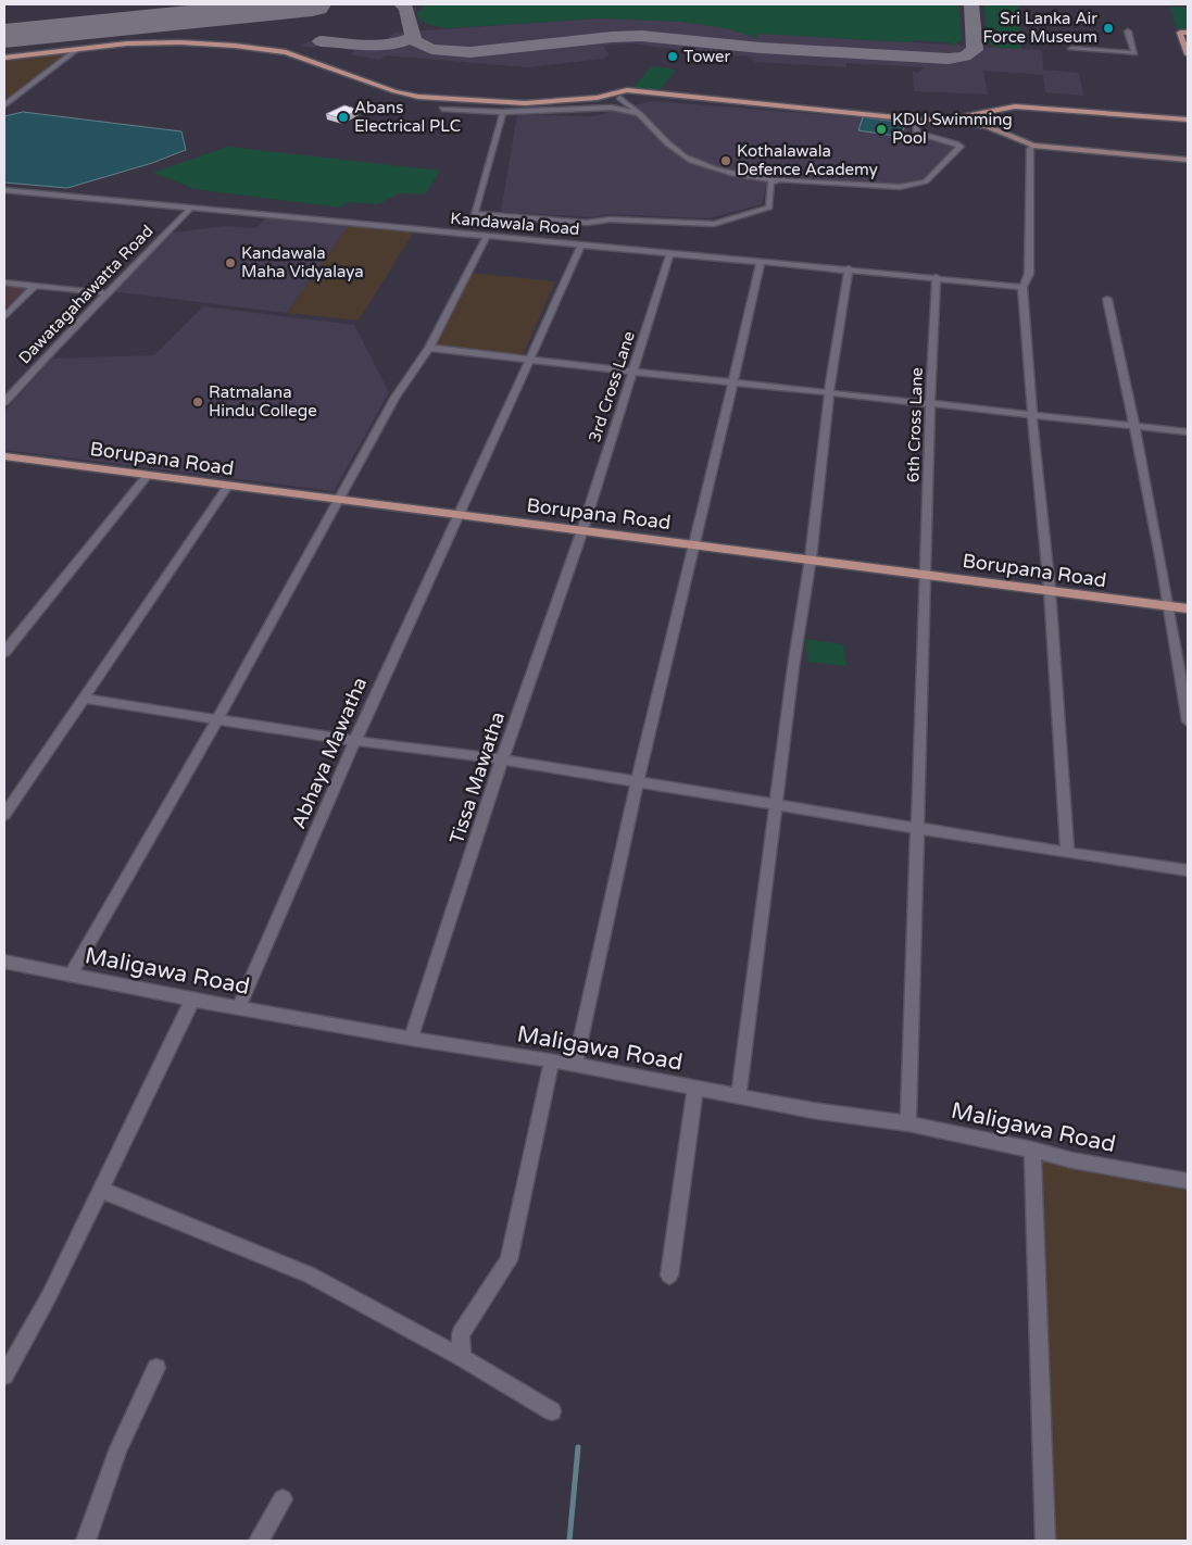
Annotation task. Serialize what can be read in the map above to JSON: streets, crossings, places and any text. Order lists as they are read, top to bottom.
{
  "streets": {
    "main road": ["Borupana Road"],
    "street": [
      "Kandawala Road",
      "Dawatagahawatta Road",
      "3rd Cross Lane",
      "6th Cross Lane",
      "Abhaya Mawatha",
      "Tissa Mawatha",
      "Maligawa Road"
    ]
  },
  "crossings": [
    ["Kandawala Road", "Dawatagahawatta Road"],
    ["Kandawala Road", "3rd Cross Lane"],
    ["Kandawala Road", "6th Cross Lane"],
    ["Kandawala Road", "Abhaya Mawatha"],
    ["3rd Cross Lane", "Borupana Road"],
    ["3rd Cross Lane", "Tissa Mawatha"],
    ["6th Cross Lane", "Borupana Road"],
    ["6th Cross Lane", "Maligawa Road"],
    ["Borupana Road", "Abhaya Mawatha"],
    ["Borupana Road", "Tissa Mawatha"],
    ["Abhaya Mawatha", "Maligawa Road"],
    ["Tissa Mawatha", "Maligawa Road"]
  ],
  "places": [
    "Sri Lanka Air Force Museum",
    "Tower",
    "Abans Electrical PLC",
    "KDU Swimming Pool",
    "Kothalawala Defence Academy",
    "Kandawala Maha Vidyalaya",
    "Ratmalana Hindu College"
  ]
}
